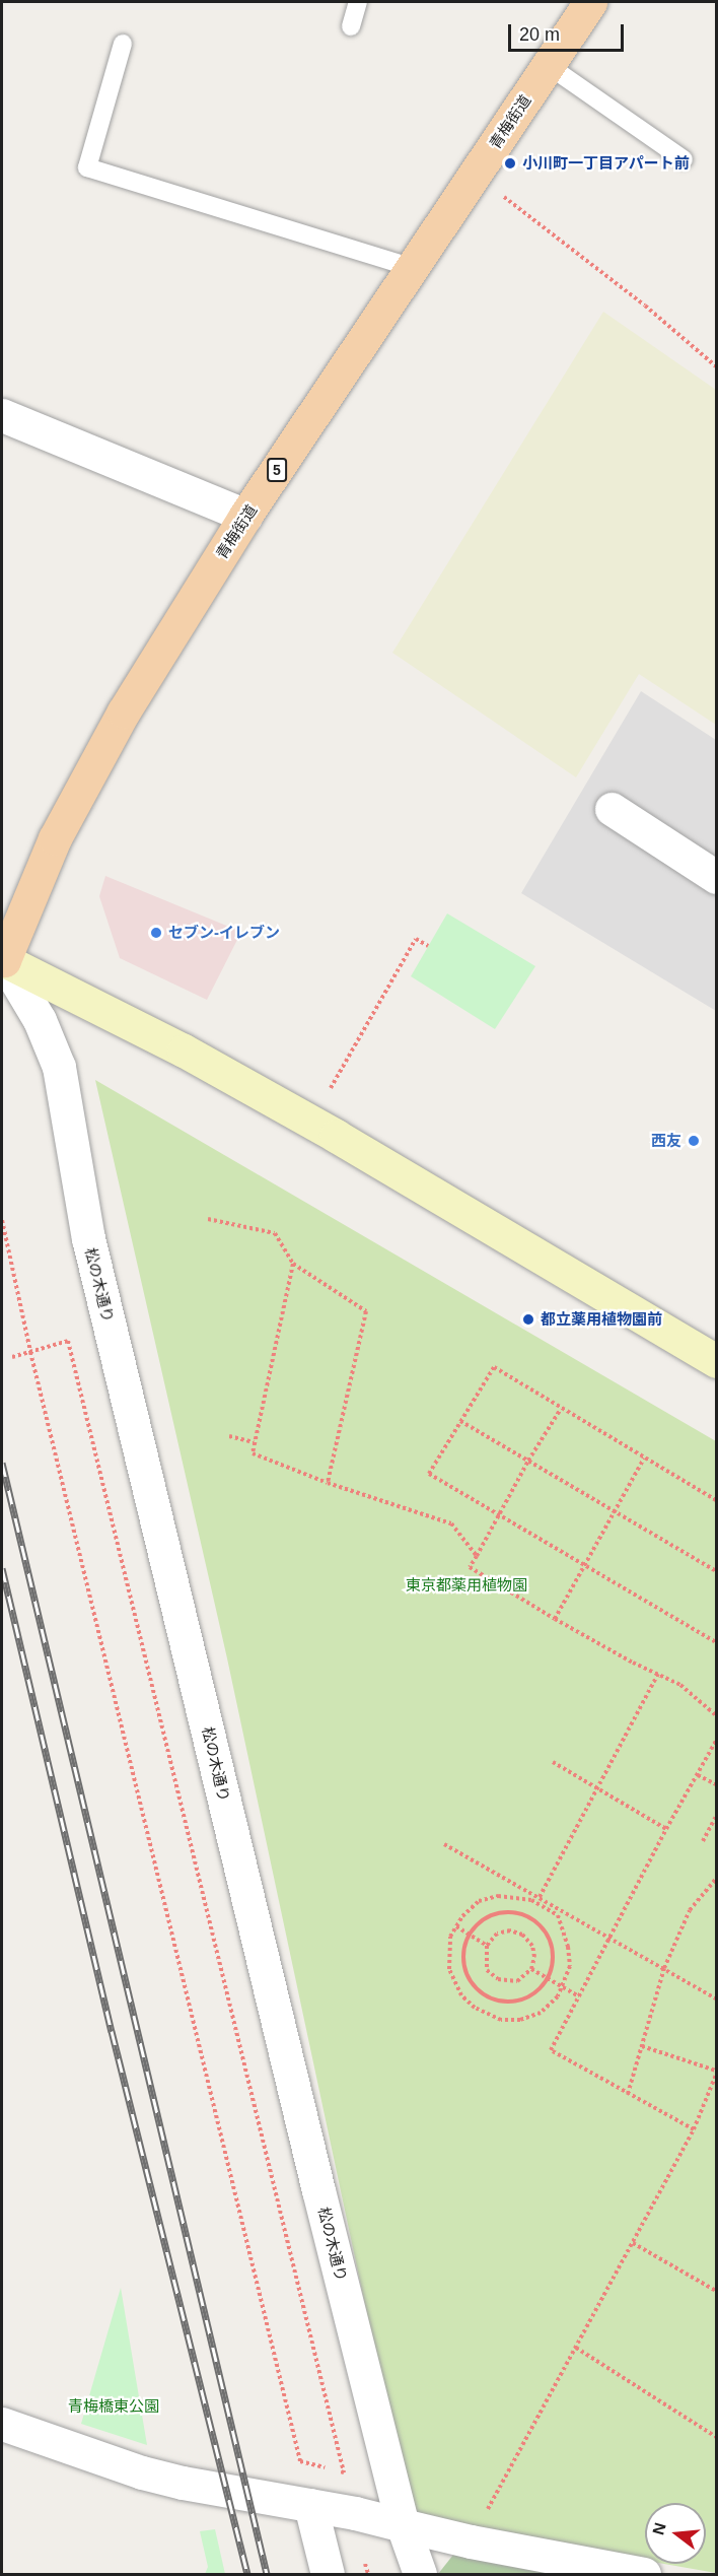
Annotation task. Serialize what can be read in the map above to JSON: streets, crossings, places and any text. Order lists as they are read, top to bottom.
{
  "streets": {
    "main road": ["青梅街道", "5"],
    "street": ["松の木通り"]
  },
  "crossings": [
    ["青梅街道", "松の木通り"]
  ],
  "parks": ["東京都薬用植物園", "青梅橋東公園"],
  "places": [
    "小川町一丁目アパート前",
    "セブン-イレブン",
    "西友",
    "都立薬用植物園前"
  ],
  "scale_bar": "20 m",
  "north": "left"
}
